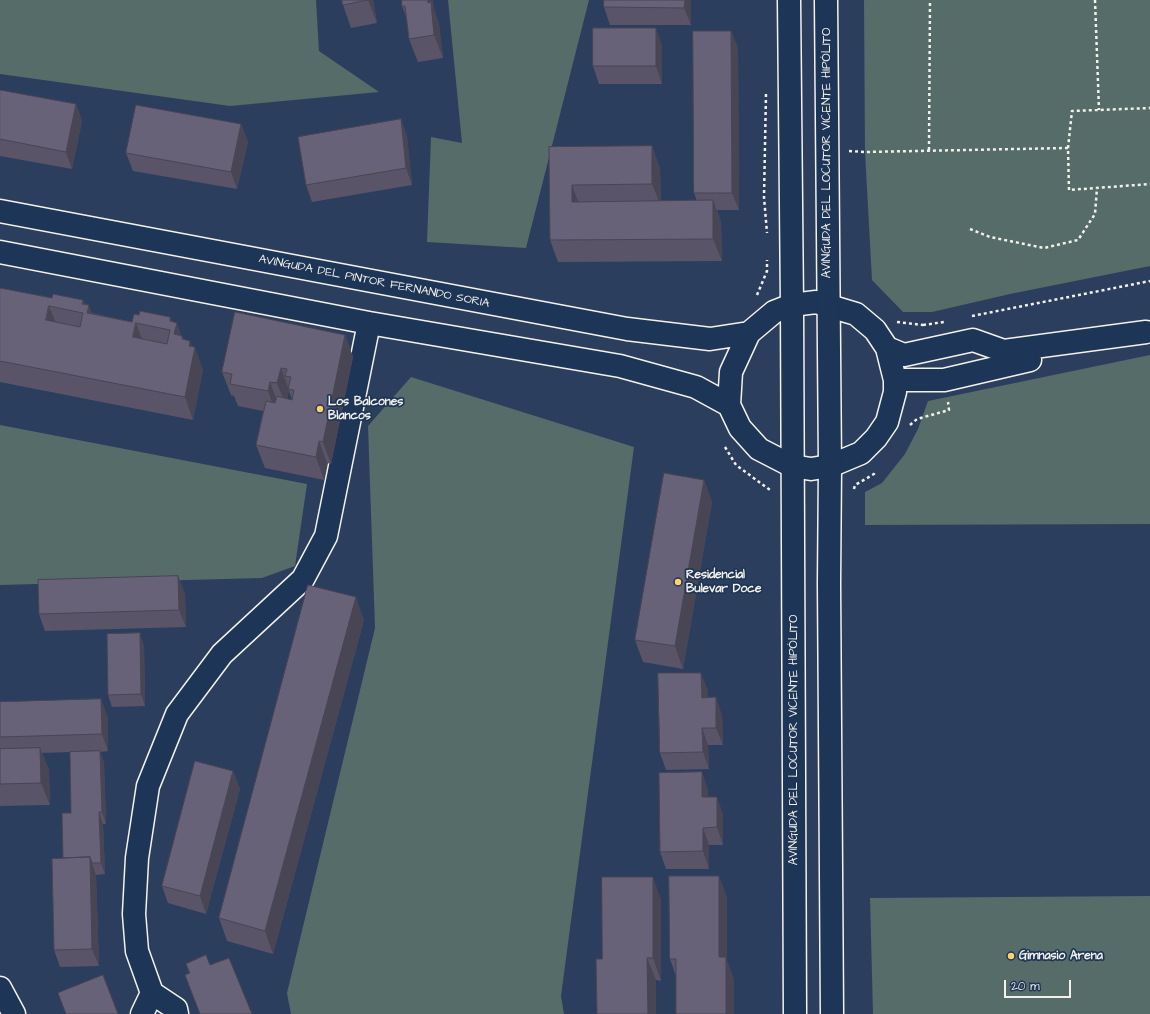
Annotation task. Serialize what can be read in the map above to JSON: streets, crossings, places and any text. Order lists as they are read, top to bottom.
{
  "streets": {
    "street": ["AVINGUDA DEL LOCUTOR VICENTE HIPÓLITO", "AVINGUDA DEL PINTOR FERNANDO SORIA"]
  },
  "places": ["Los Balcones Blancos", "Residencial Bulevar Doce", "Gimnasio Arena"],
  "scale_bar": "20 m"
}
